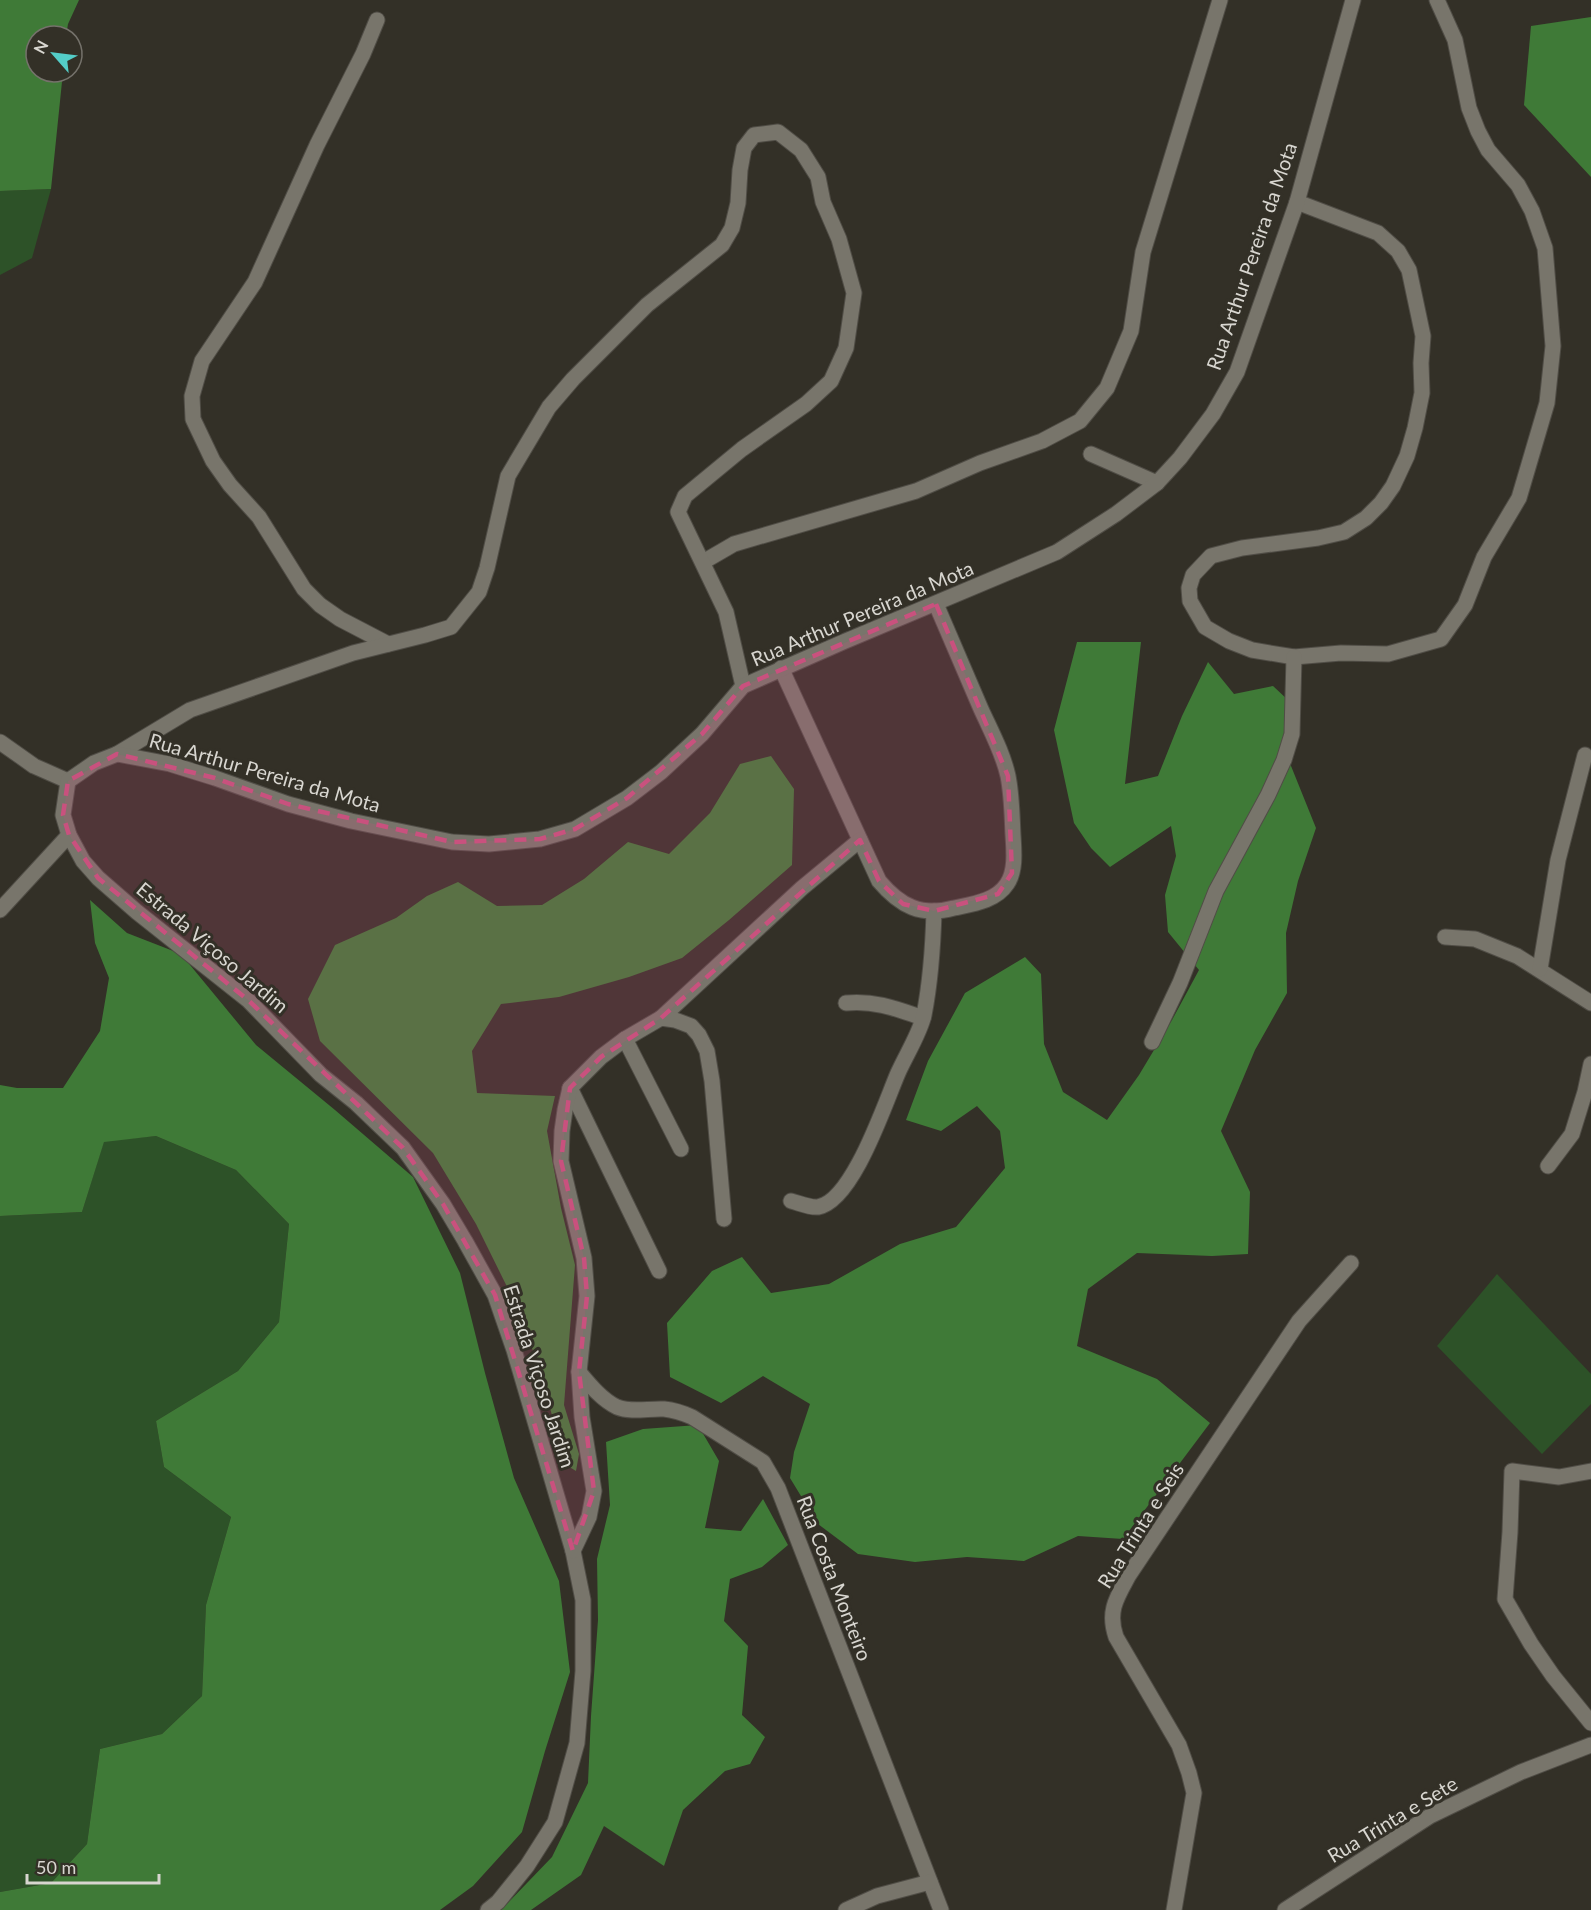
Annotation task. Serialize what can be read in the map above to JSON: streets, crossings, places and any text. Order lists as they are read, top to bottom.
{
  "streets": {
    "street": [
      "Rua Arthur Pereira da Mota",
      "Estrada Viçoso Jardim",
      "Rua Trinta e Seis",
      "Rua Costa Monteiro",
      "Rua Trinta e Sete"
    ]
  },
  "scale_bar": "50 m",
  "north": "top left"
}
